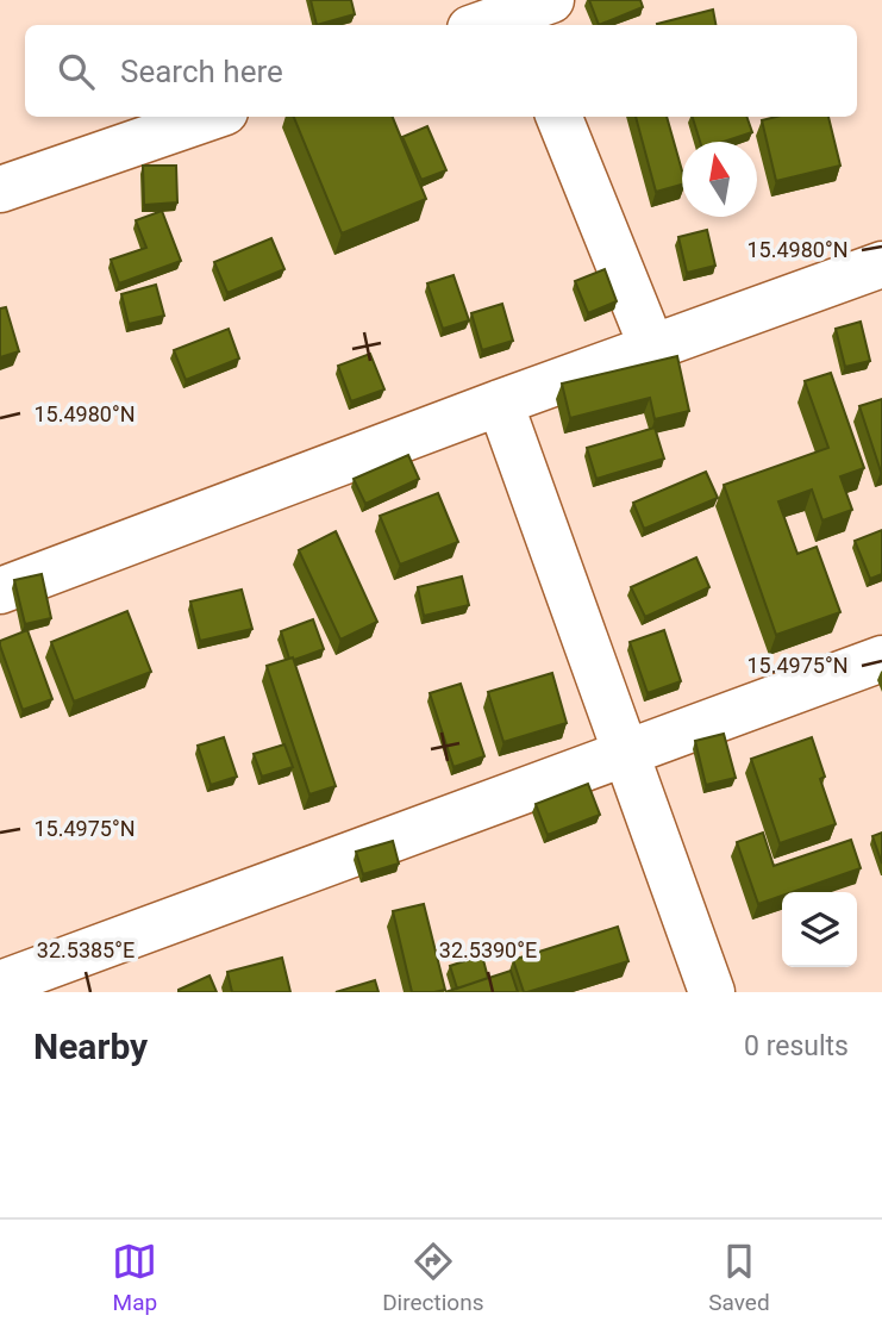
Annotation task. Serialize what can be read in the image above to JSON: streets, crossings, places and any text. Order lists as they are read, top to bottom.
{
  "north": "top",
  "page": {
    "search": "Search here",
    "heading": ["Nearby", "0 results"],
    "nav": ["Map", "Directions", "Saved"]
  },
  "coordinates": [
    "15.4980°N",
    "15.4975°N",
    "32.5385°E",
    "32.5390°E"
  ]
}
